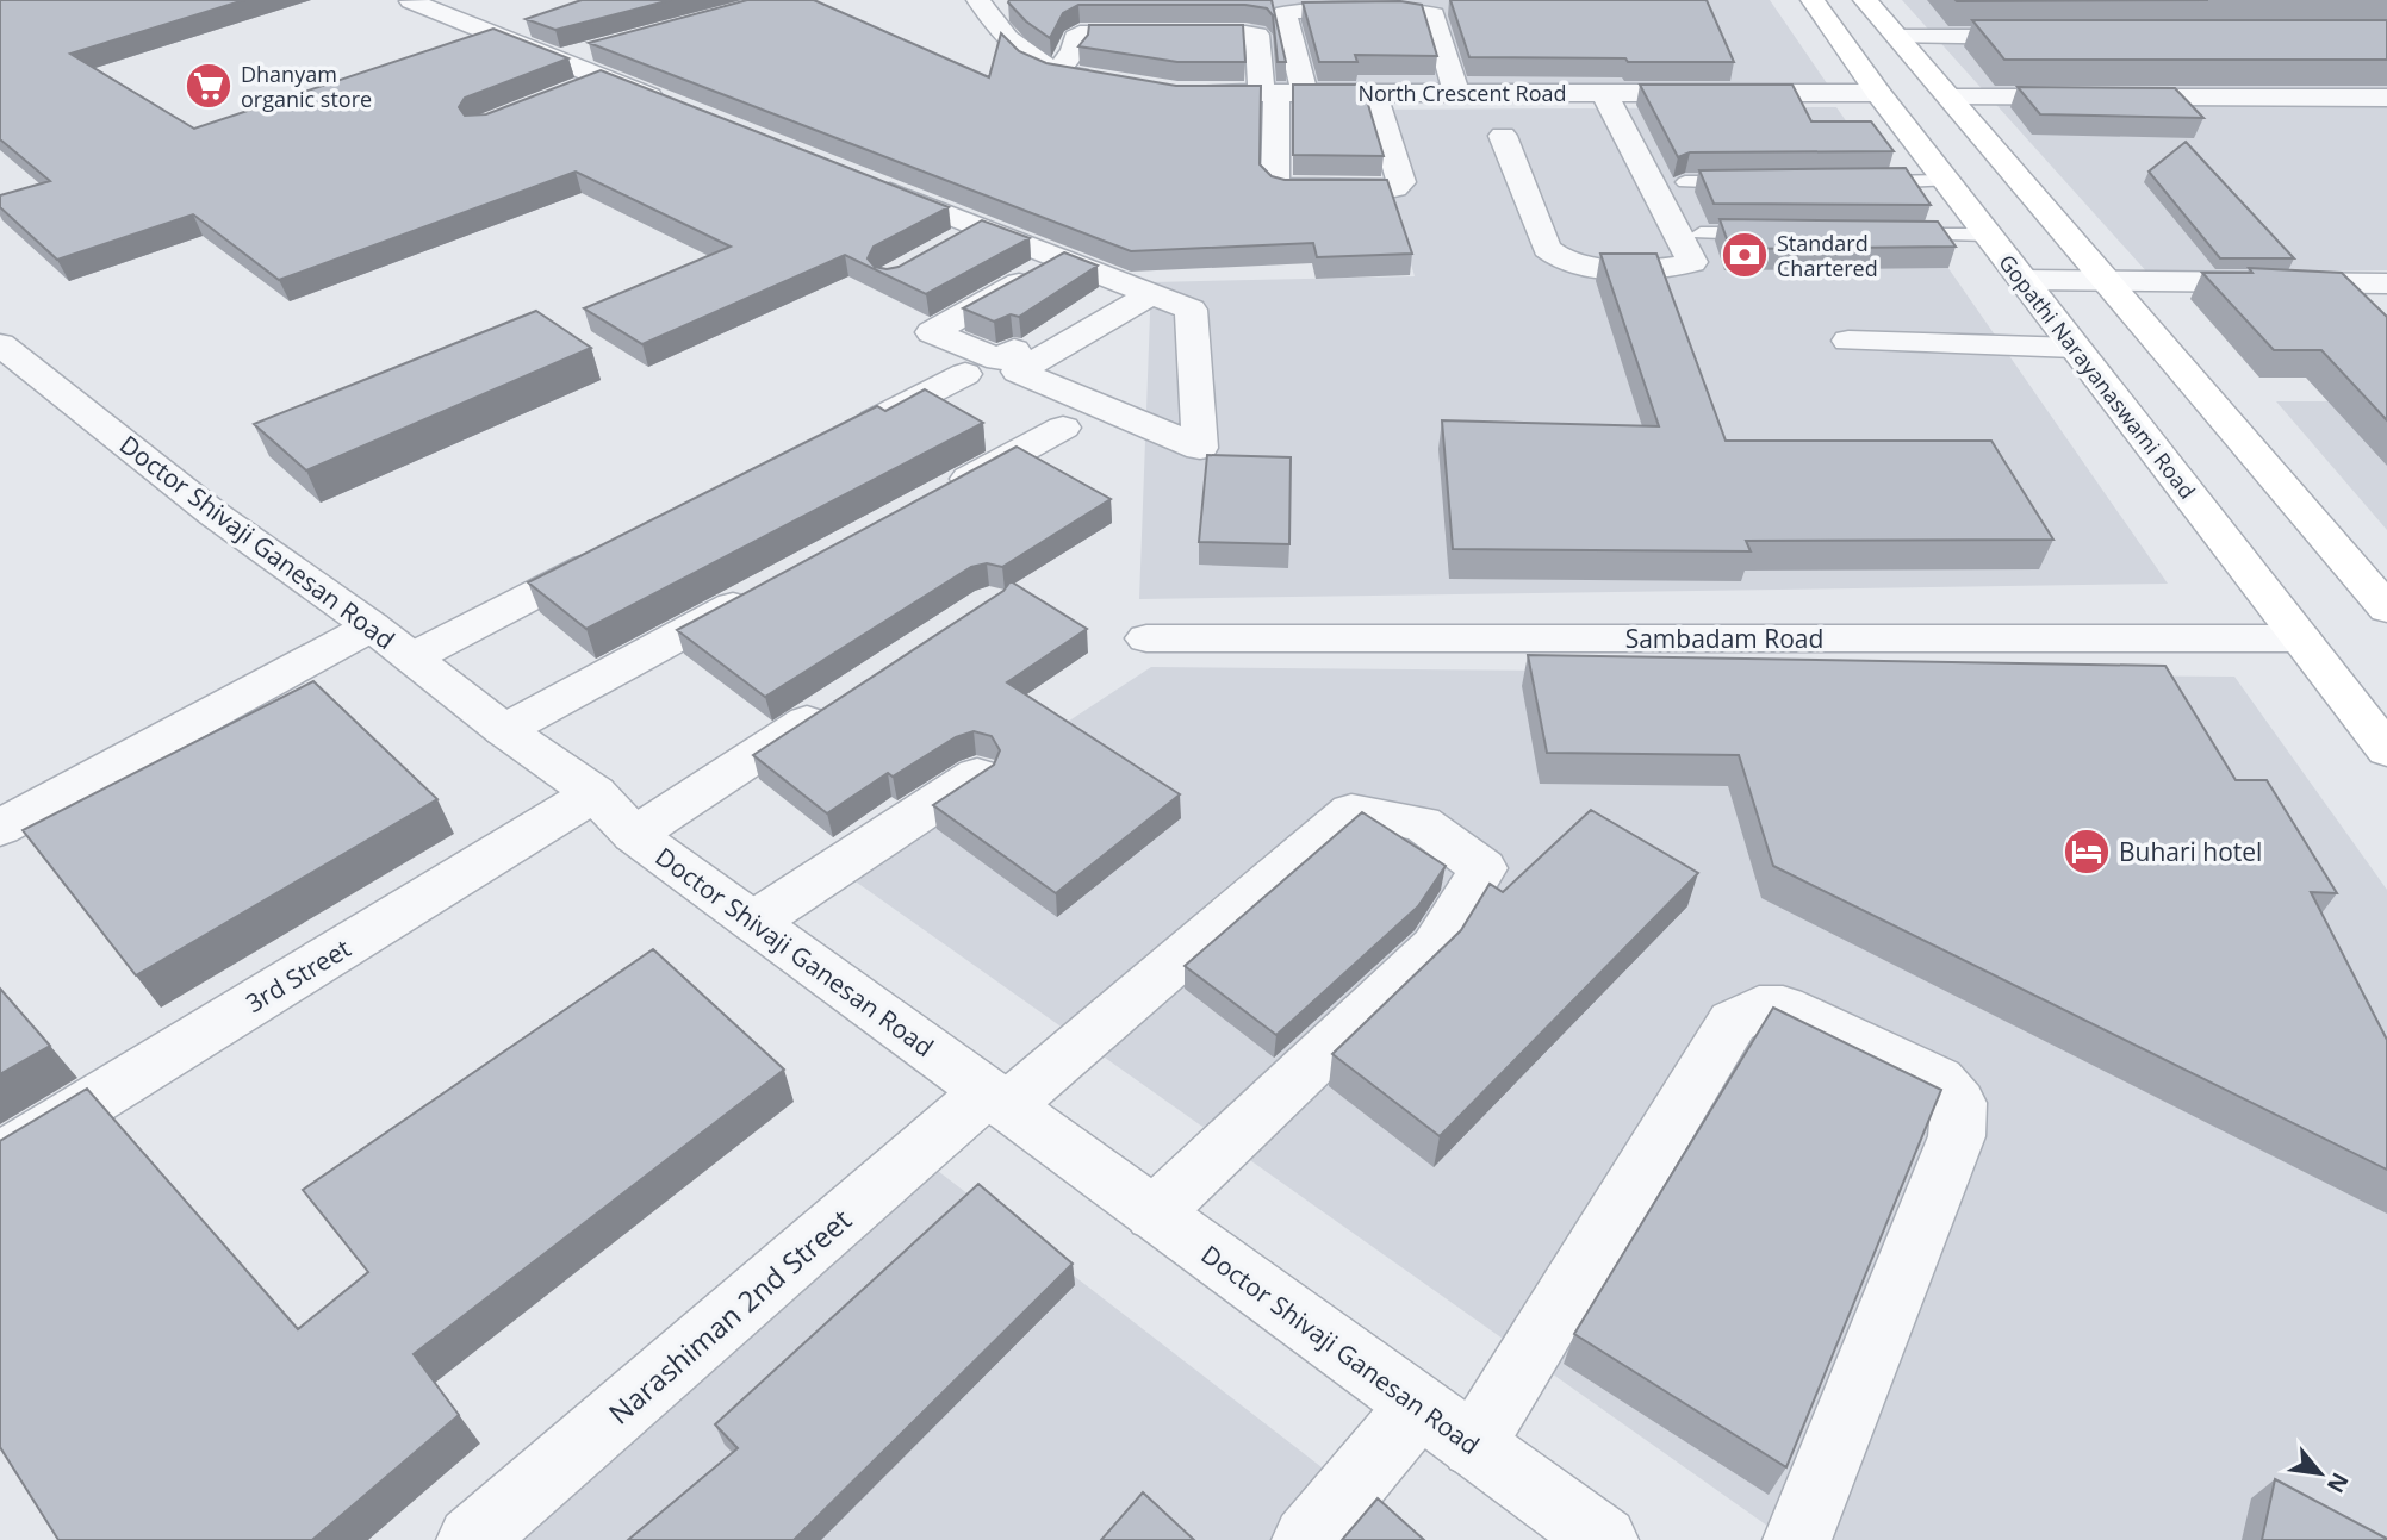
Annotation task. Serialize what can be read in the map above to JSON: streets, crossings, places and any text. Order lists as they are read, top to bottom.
{
  "streets": {
    "main road": ["Gopathi Narayanaswami Road"],
    "street": [
      "North Crescent Road",
      "Doctor Shivaji Ganesan Road",
      "Sambadam Road",
      "3rd Street",
      "Narashiman 2nd Street"
    ]
  },
  "crossings": [
    ["North Crescent Road", "Gopathi Narayanaswami Road"],
    ["Gopathi Narayanaswami Road", "Sambadam Road"],
    ["Doctor Shivaji Ganesan Road", "3rd Street"],
    ["Doctor Shivaji Ganesan Road", "Narashiman 2nd Street"]
  ],
  "places": {
    "supermarket": ["Dhanyam organic store"],
    "bank": ["Standard Chartered"],
    "hotel": ["Buhari hotel"]
  },
  "north": "bottom right"
}
